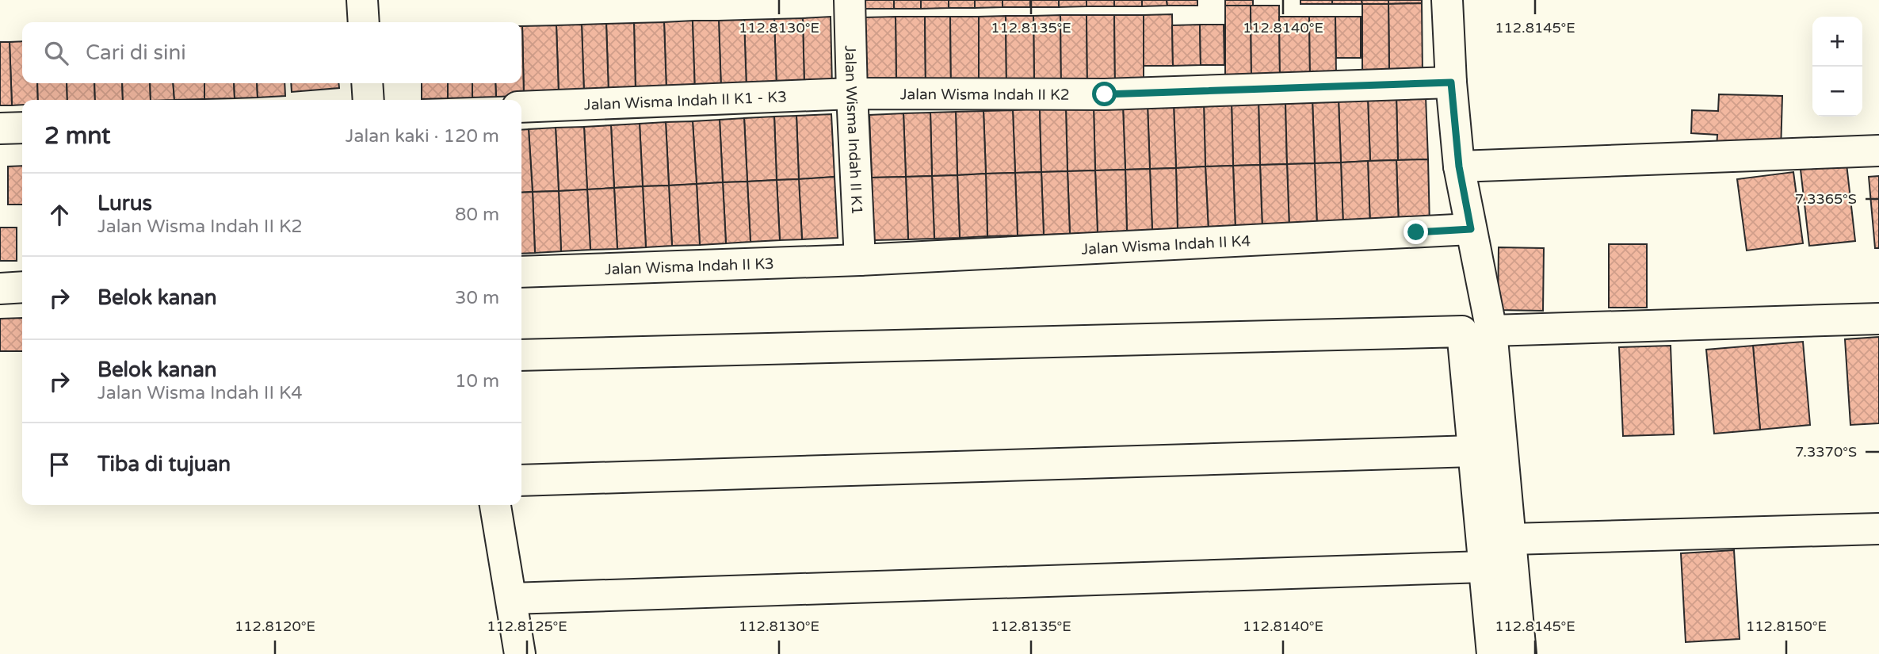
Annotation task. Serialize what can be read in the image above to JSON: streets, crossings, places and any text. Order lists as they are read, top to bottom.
{
  "streets": {
    "street": [
      "Jalan Wisma Indah II K2",
      "Jalan Wisma Indah II K1 - K3",
      "Jalan Wisma Indah II K1",
      "Jalan Wisma Indah II K4",
      "Jalan Wisma Indah II K3"
    ]
  },
  "crossings": [
    ["Jalan Wisma Indah II K2", "Jalan Wisma Indah II K1 - K3"],
    ["Jalan Wisma Indah II K2", "Jalan Wisma Indah II K1"],
    ["Jalan Wisma Indah II K1 - K3", "Jalan Wisma Indah II K1"],
    ["Jalan Wisma Indah II K1", "Jalan Wisma Indah II K4"],
    ["Jalan Wisma Indah II K1", "Jalan Wisma Indah II K3"],
    ["Jalan Wisma Indah II K4", "Jalan Wisma Indah II K3"]
  ],
  "page": {
    "map_buttons": ["+", "−"],
    "search": "Cari di sini",
    "heading": ["2 mnt", "Jalan kaki · 120 m"],
    "list": [
      ["Lurus", "Jalan Wisma Indah II K2", "80 m"],
      ["Belok kanan", "30 m"],
      ["Belok kanan", "Jalan Wisma Indah II K4", "10 m"],
      "Tiba di tujuan"
    ]
  },
  "coordinates": [
    "112.8130°E",
    "112.8135°E",
    "112.8140°E",
    "112.8145°E",
    "7.3365°S",
    "7.3370°S",
    "112.8120°E",
    "112.8125°E",
    "112.8150°E"
  ]
}
